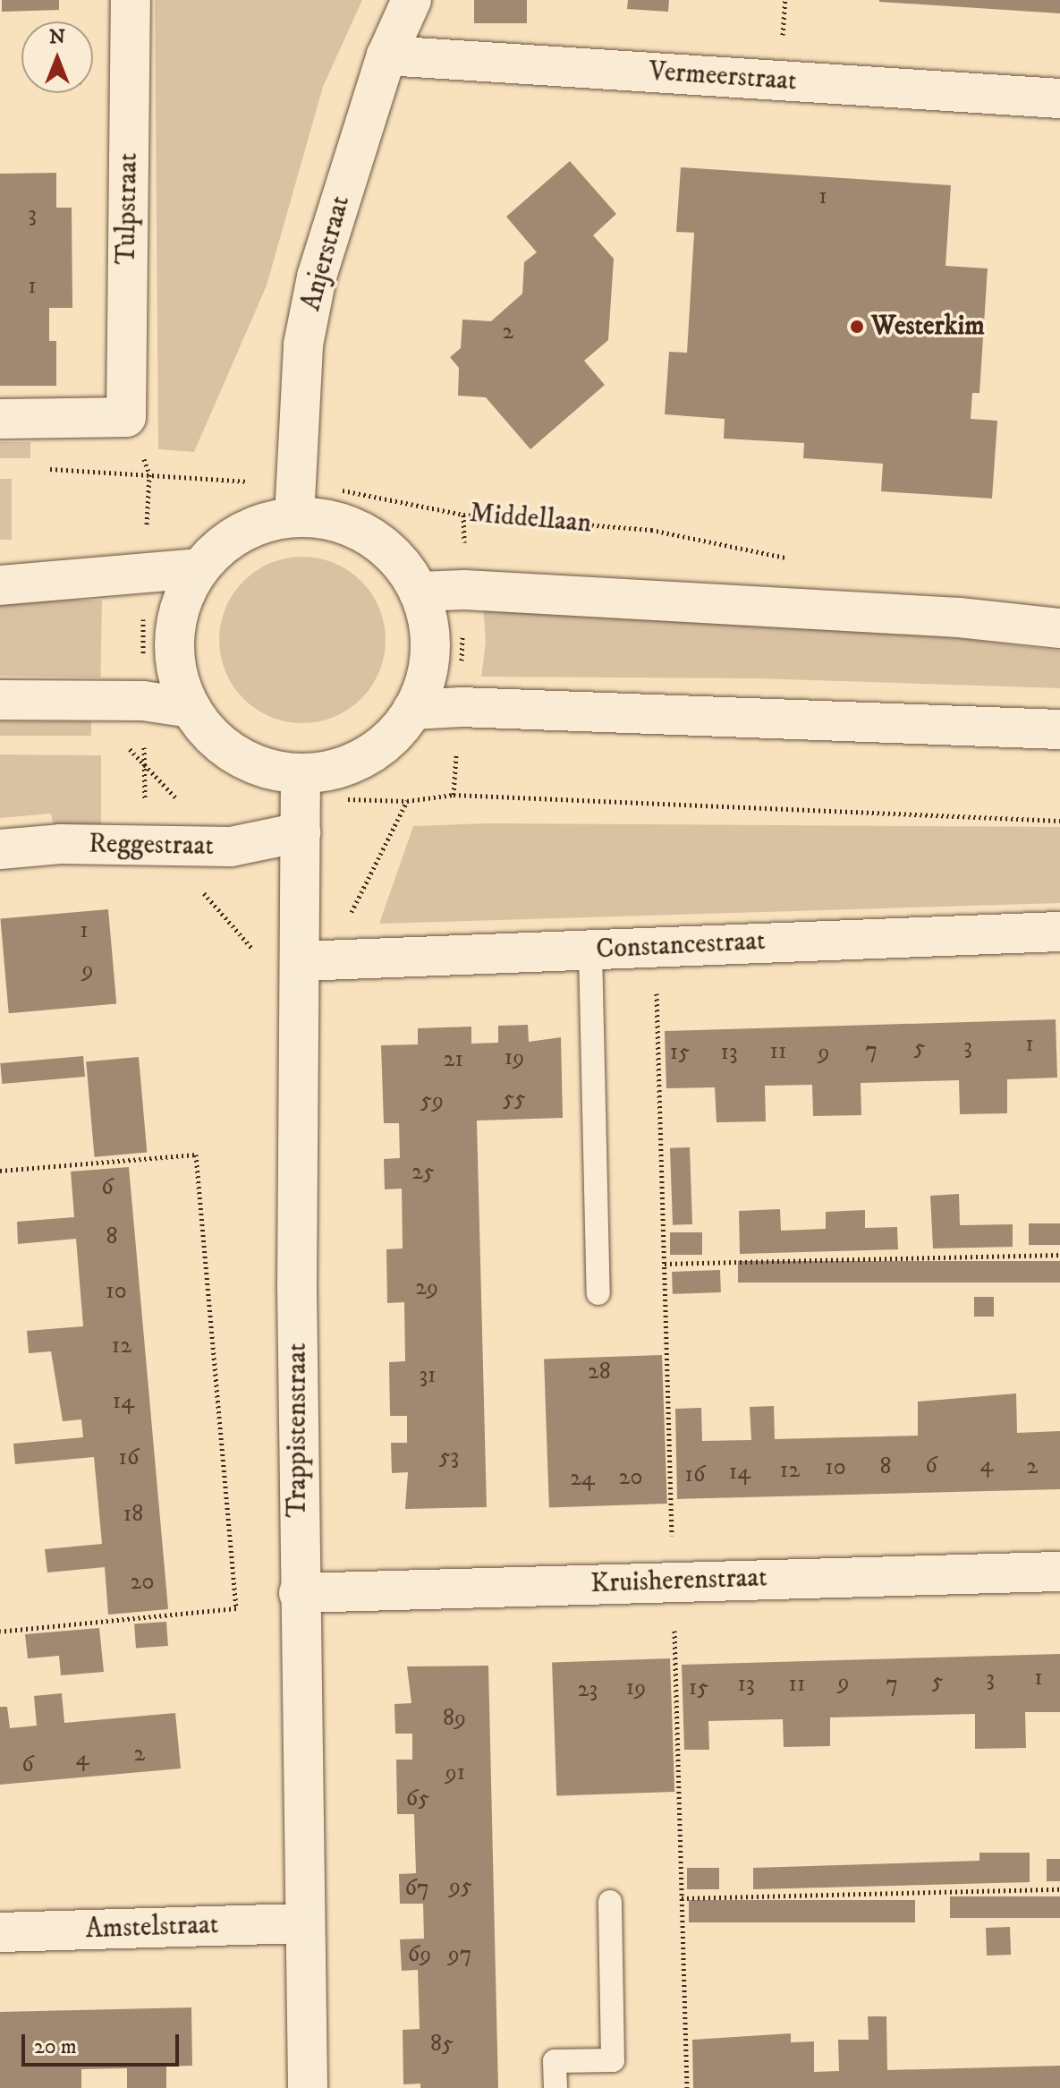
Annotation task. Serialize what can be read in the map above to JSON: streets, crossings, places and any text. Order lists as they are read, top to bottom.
{
  "streets": {
    "street": [
      "Vermeerstraat",
      "Tulpstraat",
      "Anjerstraat",
      "Reggestraat",
      "Constancestraat",
      "Trappistenstraat",
      "Kruisherenstraat",
      "Amstelstraat"
    ],
    "path": ["Middellaan"]
  },
  "crossings": [
    ["Vermeerstraat", "Anjerstraat"],
    ["Anjerstraat", "Middellaan"],
    ["Reggestraat", "Trappistenstraat"],
    ["Constancestraat", "Trappistenstraat"],
    ["Trappistenstraat", "Kruisherenstraat"],
    ["Trappistenstraat", "Amstelstraat"]
  ],
  "places": ["Westerkim"],
  "house_numbers": [
    "1",
    "3",
    "1",
    "2",
    "1",
    "9",
    "1",
    "3",
    "5",
    "7",
    "11",
    "15",
    "13",
    "9",
    "19",
    "21",
    "55",
    "59",
    "25",
    "6",
    "8",
    "29",
    "10",
    "12",
    "28",
    "31",
    "14",
    "53",
    "16",
    "4",
    "6",
    "8",
    "2",
    "10",
    "12",
    "14",
    "16",
    "20",
    "24",
    "18",
    "20",
    "1",
    "3",
    "5",
    "9",
    "13",
    "11",
    "7",
    "19",
    "15",
    "23",
    "89",
    "2",
    "4",
    "6",
    "91",
    "65",
    "95",
    "67",
    "69",
    "97",
    "85"
  ],
  "scale_bar": "20 m",
  "north": "top"
}
